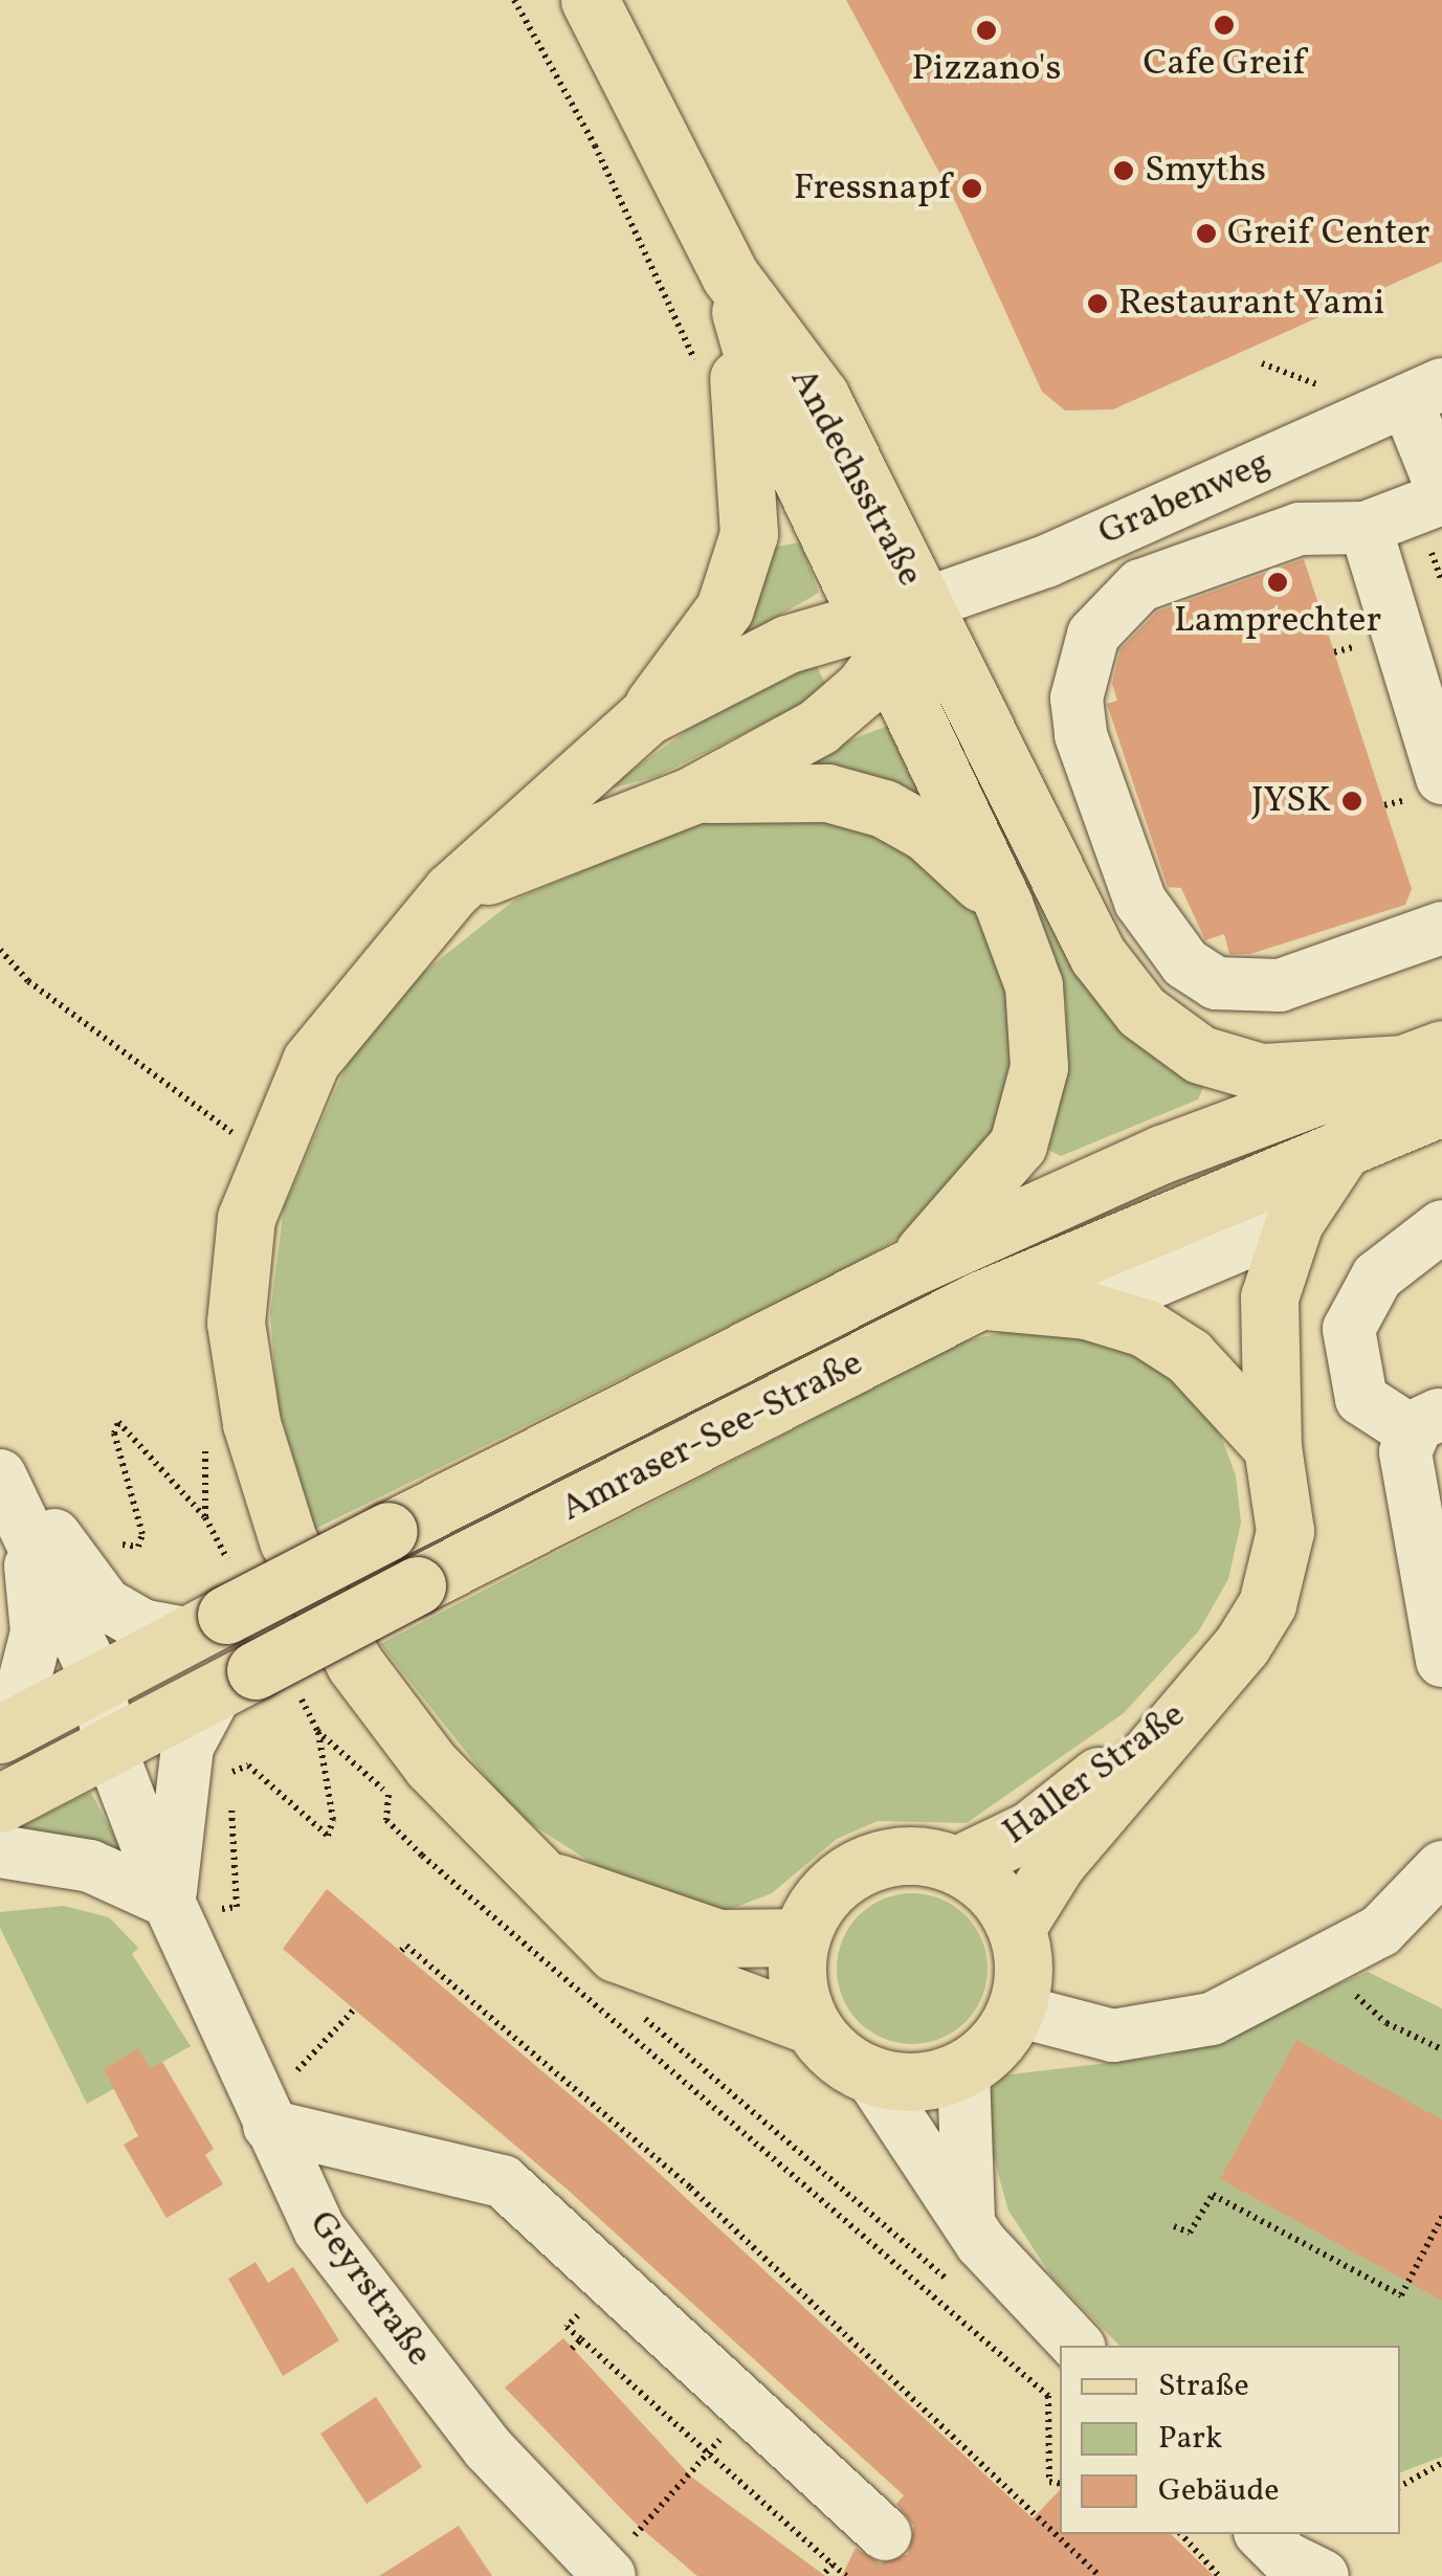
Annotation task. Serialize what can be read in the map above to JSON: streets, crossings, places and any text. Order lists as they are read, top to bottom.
{
  "streets": {
    "main road": ["Andechsstraße", "Amraser-See-Straße", "Haller Straße"],
    "street": ["Grabenweg", "Geyrstraße"]
  },
  "crossings": [
    ["Andechsstraße", "Grabenweg"],
    ["Andechsstraße", "Amraser-See-Straße"],
    ["Amraser-See-Straße", "Geyrstraße"]
  ],
  "places": [
    "Cafe Greif",
    "Pizzano's",
    "Smyths",
    "Fressnapf",
    "Greif Center",
    "Restaurant Yami",
    "Lamprechter",
    "JYSK"
  ],
  "legend": ["Straße", "Park", "Gebäude"]
}
